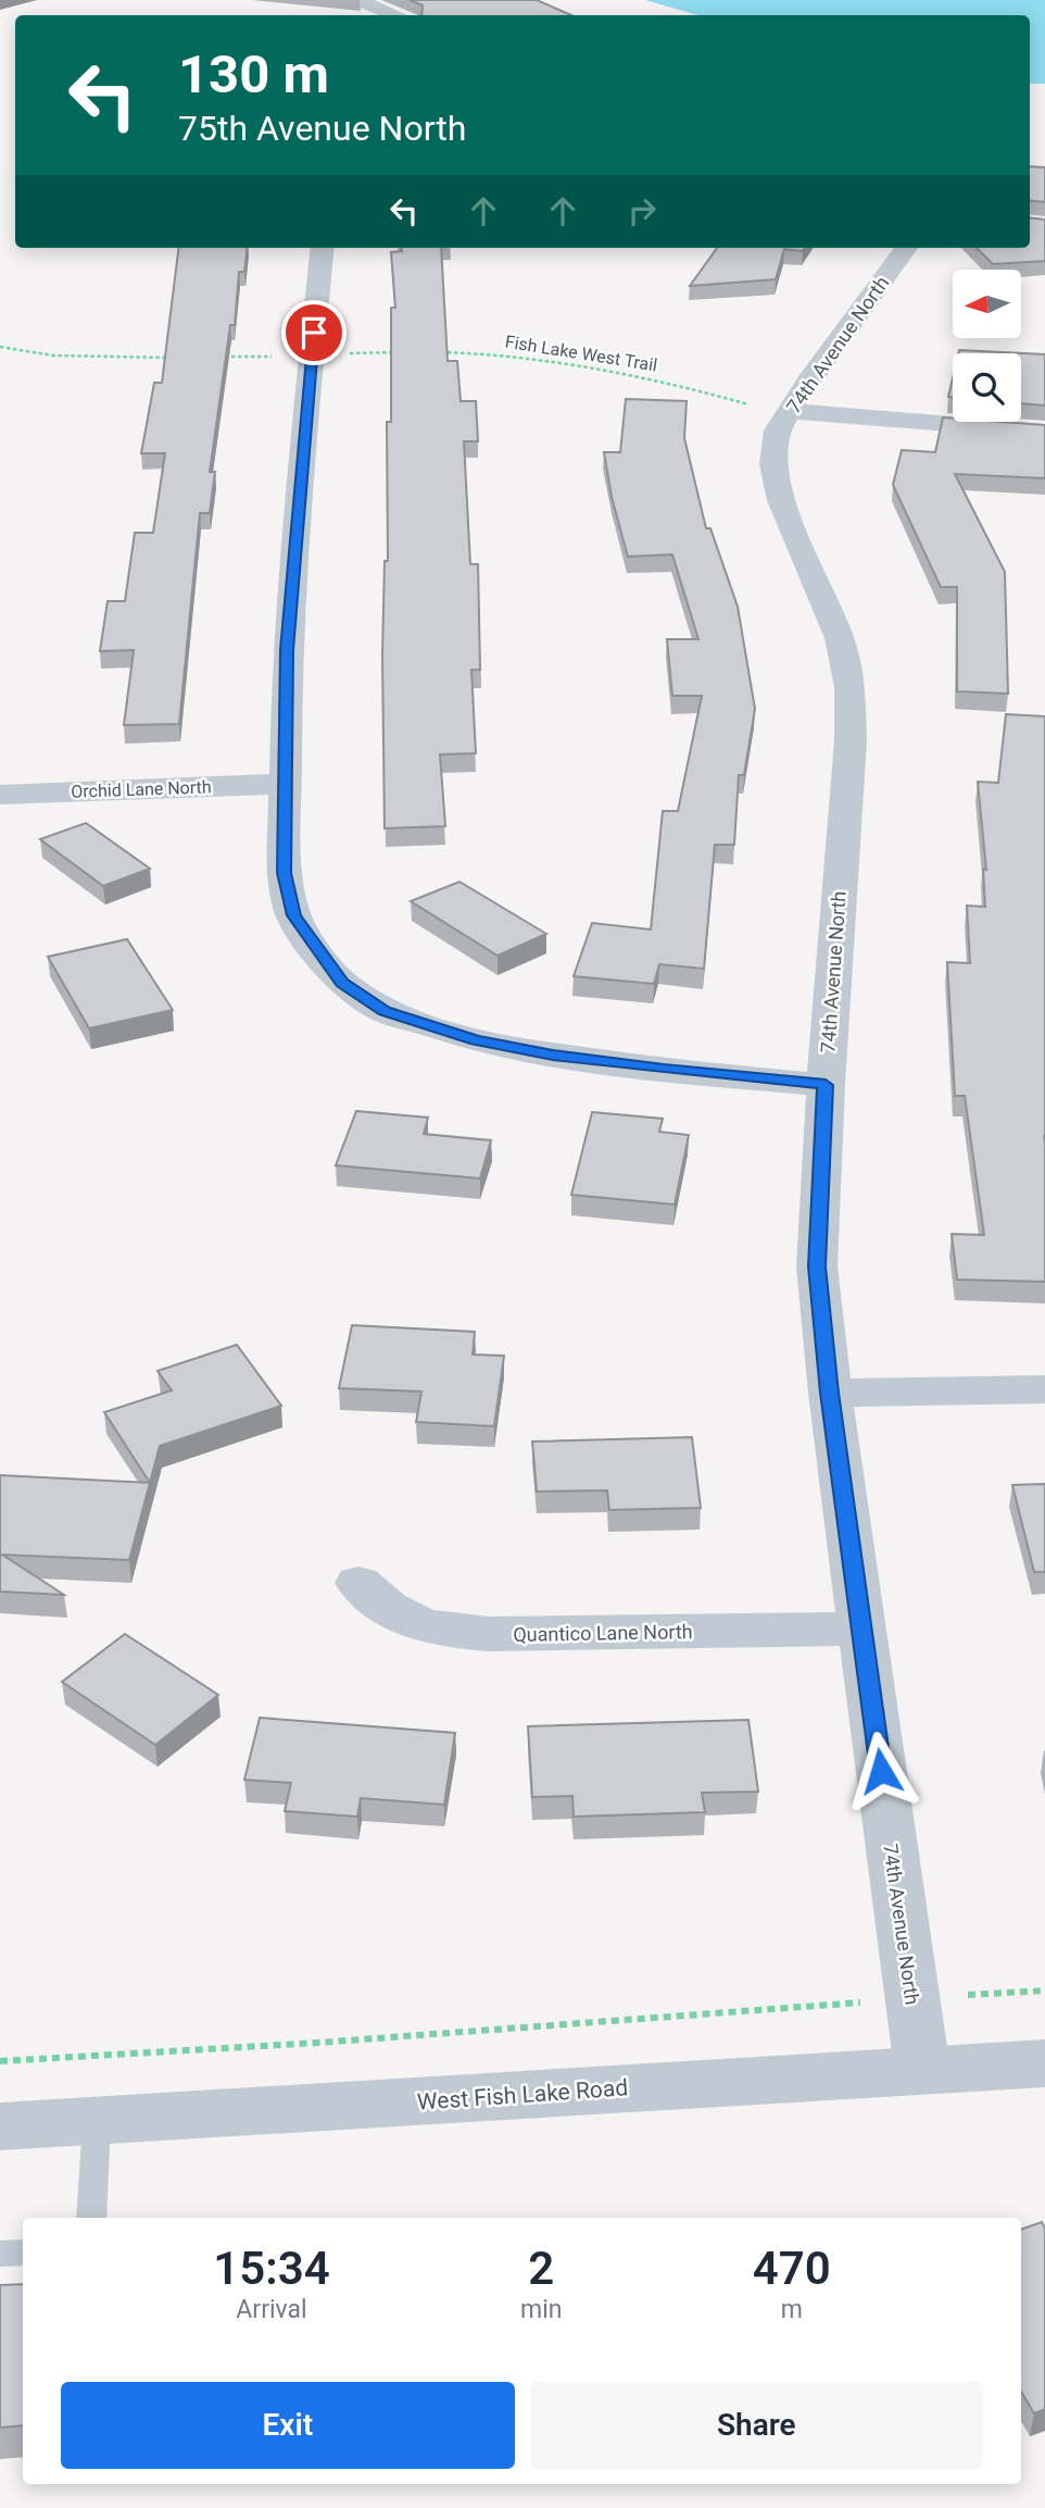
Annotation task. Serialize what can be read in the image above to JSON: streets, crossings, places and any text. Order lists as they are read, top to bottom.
{
  "streets": {
    "street": [
      "74th Avenue North",
      "Orchid Lane North",
      "Quantico Lane North",
      "West Fish Lake Road"
    ],
    "path": ["Fish Lake West Trail"]
  },
  "crossings": [
    ["74th Avenue North", "Fish Lake West Trail"],
    ["74th Avenue North", "Quantico Lane North"],
    ["74th Avenue North", "West Fish Lake Road"]
  ],
  "north": "left",
  "page": {
    "turn": ["130 m", "75th Avenue North"],
    "eta": [
      "15:34",
      "Arrival",
      "2",
      "min",
      "470",
      "m"
    ],
    "buttons": ["Exit", "Share"]
  }
}
